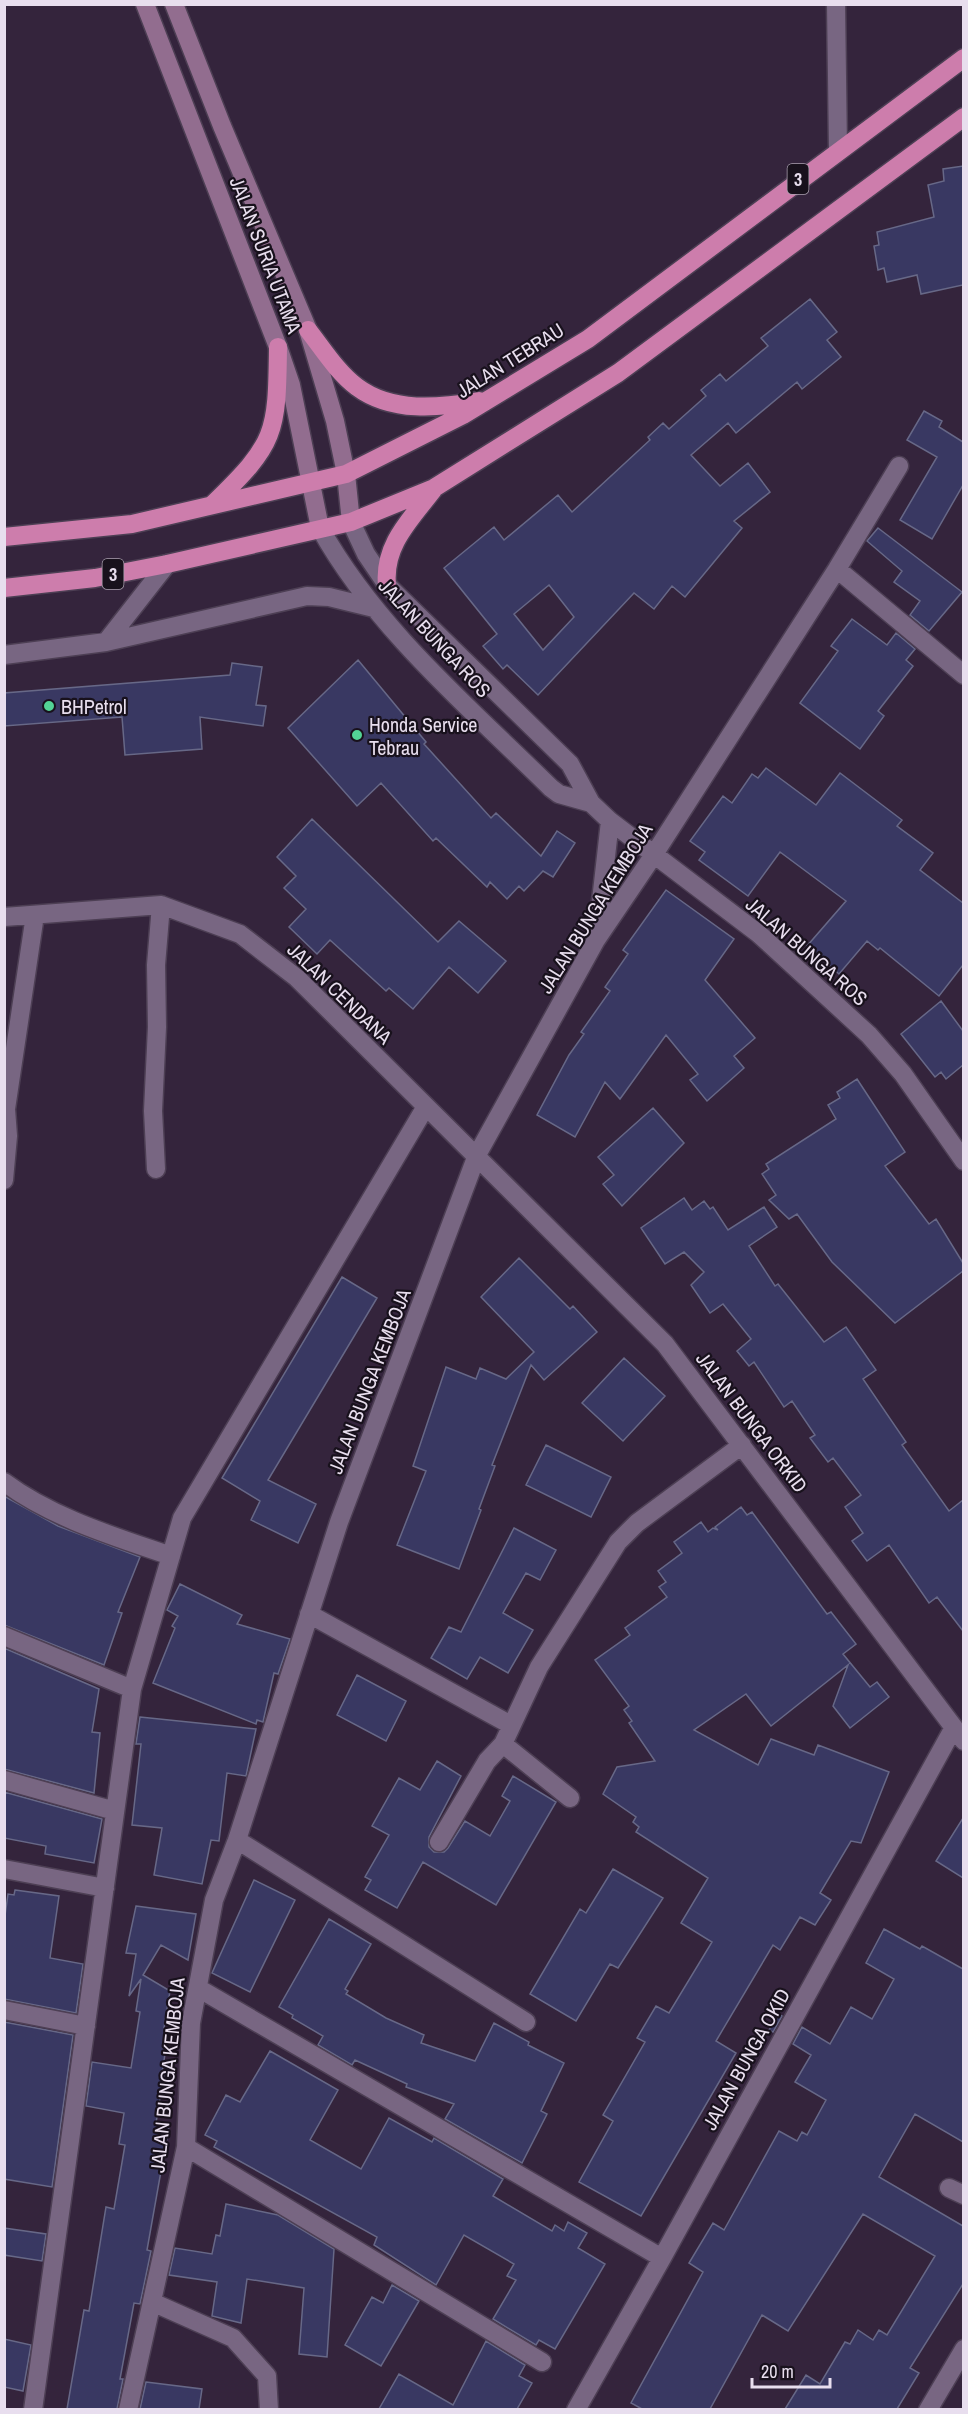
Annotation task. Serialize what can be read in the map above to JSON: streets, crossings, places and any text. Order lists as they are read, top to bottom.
{
  "streets": {
    "highway": ["3", "JALAN TEBRAU"],
    "main road": ["JALAN SURIA UTAMA"],
    "street": [
      "JALAN BUNGA ROS",
      "JALAN BUNGA KEMBOJA",
      "JALAN CENDANA",
      "JALAN BUNGA ORKID",
      "JALAN BUNGA OKID"
    ]
  },
  "crossings": [
    ["3", "JALAN SURIA UTAMA"],
    ["3", "JALAN BUNGA ROS"],
    ["JALAN SURIA UTAMA", "JALAN TEBRAU"],
    ["JALAN SURIA UTAMA", "JALAN BUNGA ROS"],
    ["JALAN BUNGA ROS", "JALAN BUNGA KEMBOJA"],
    ["JALAN BUNGA KEMBOJA", "JALAN CENDANA"],
    ["JALAN BUNGA KEMBOJA", "JALAN BUNGA ORKID"],
    ["JALAN CENDANA", "JALAN BUNGA ORKID"],
    ["JALAN BUNGA ORKID", "JALAN BUNGA OKID"]
  ],
  "places": ["BHPetrol", "Honda Service Tebrau"],
  "scale_bar": "20 m"
}
